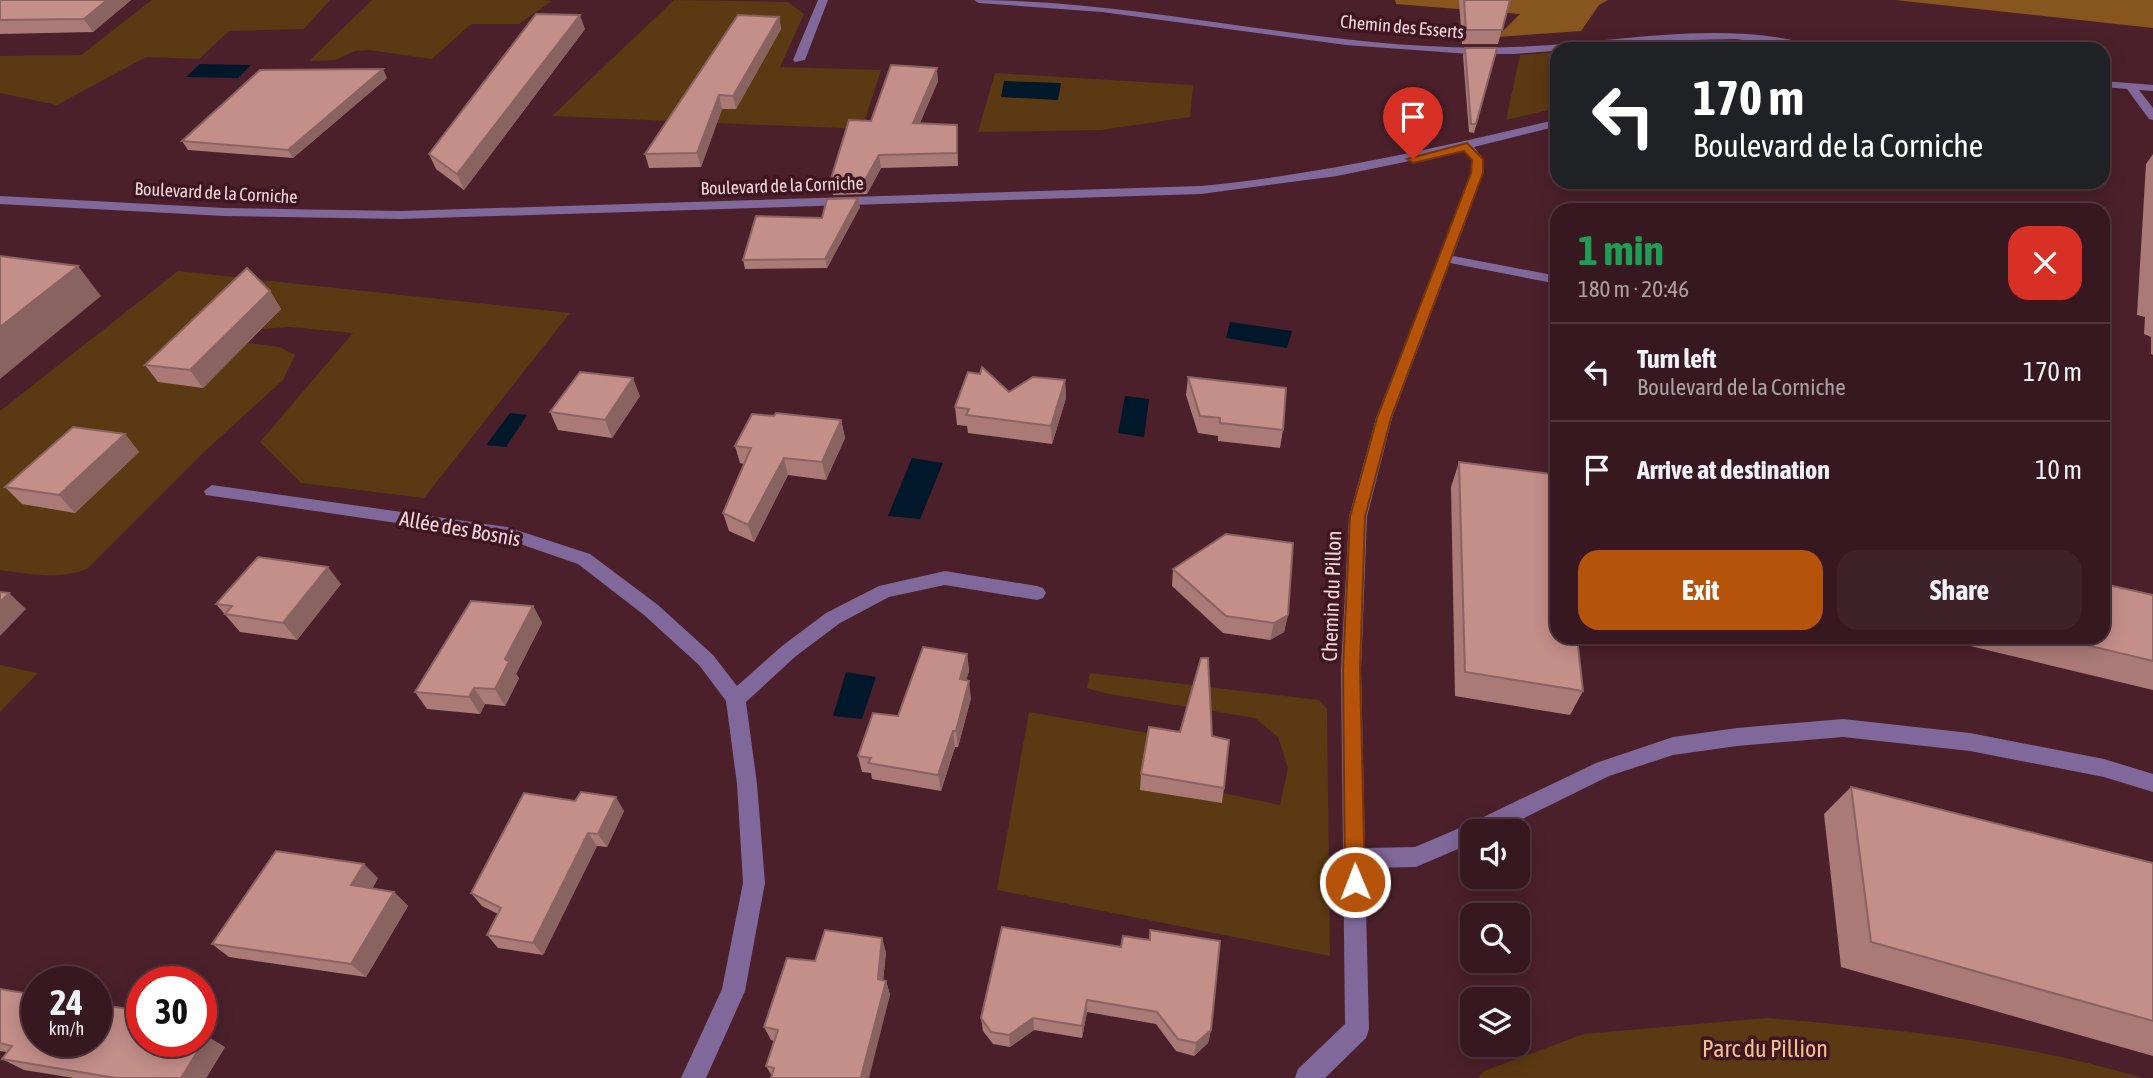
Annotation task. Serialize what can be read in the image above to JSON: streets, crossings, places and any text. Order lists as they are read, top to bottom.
{
  "streets": {
    "street": [
      "Chemin des Esserts",
      "Boulevard de la Corniche",
      "Allée des Bosnis",
      "Chemin du Pillon"
    ]
  },
  "crossings": [
    ["Boulevard de la Corniche", "Chemin du Pillon"]
  ],
  "parks": ["Parc du Pillion"],
  "page": {
    "turn": ["170 m", "Boulevard de la Corniche"],
    "heading": ["1 min", "180 m · 20:46"],
    "list": [
      {
        "name": "Turn left",
        "note": "Boulevard de la Corniche",
        "value": "170 m"
      },
      {
        "name": "Arrive at destination",
        "value": "10 m"
      }
    ],
    "buttons": ["Exit", "Share"],
    "speed": "24 km/h",
    "limit": "30"
  }
}
